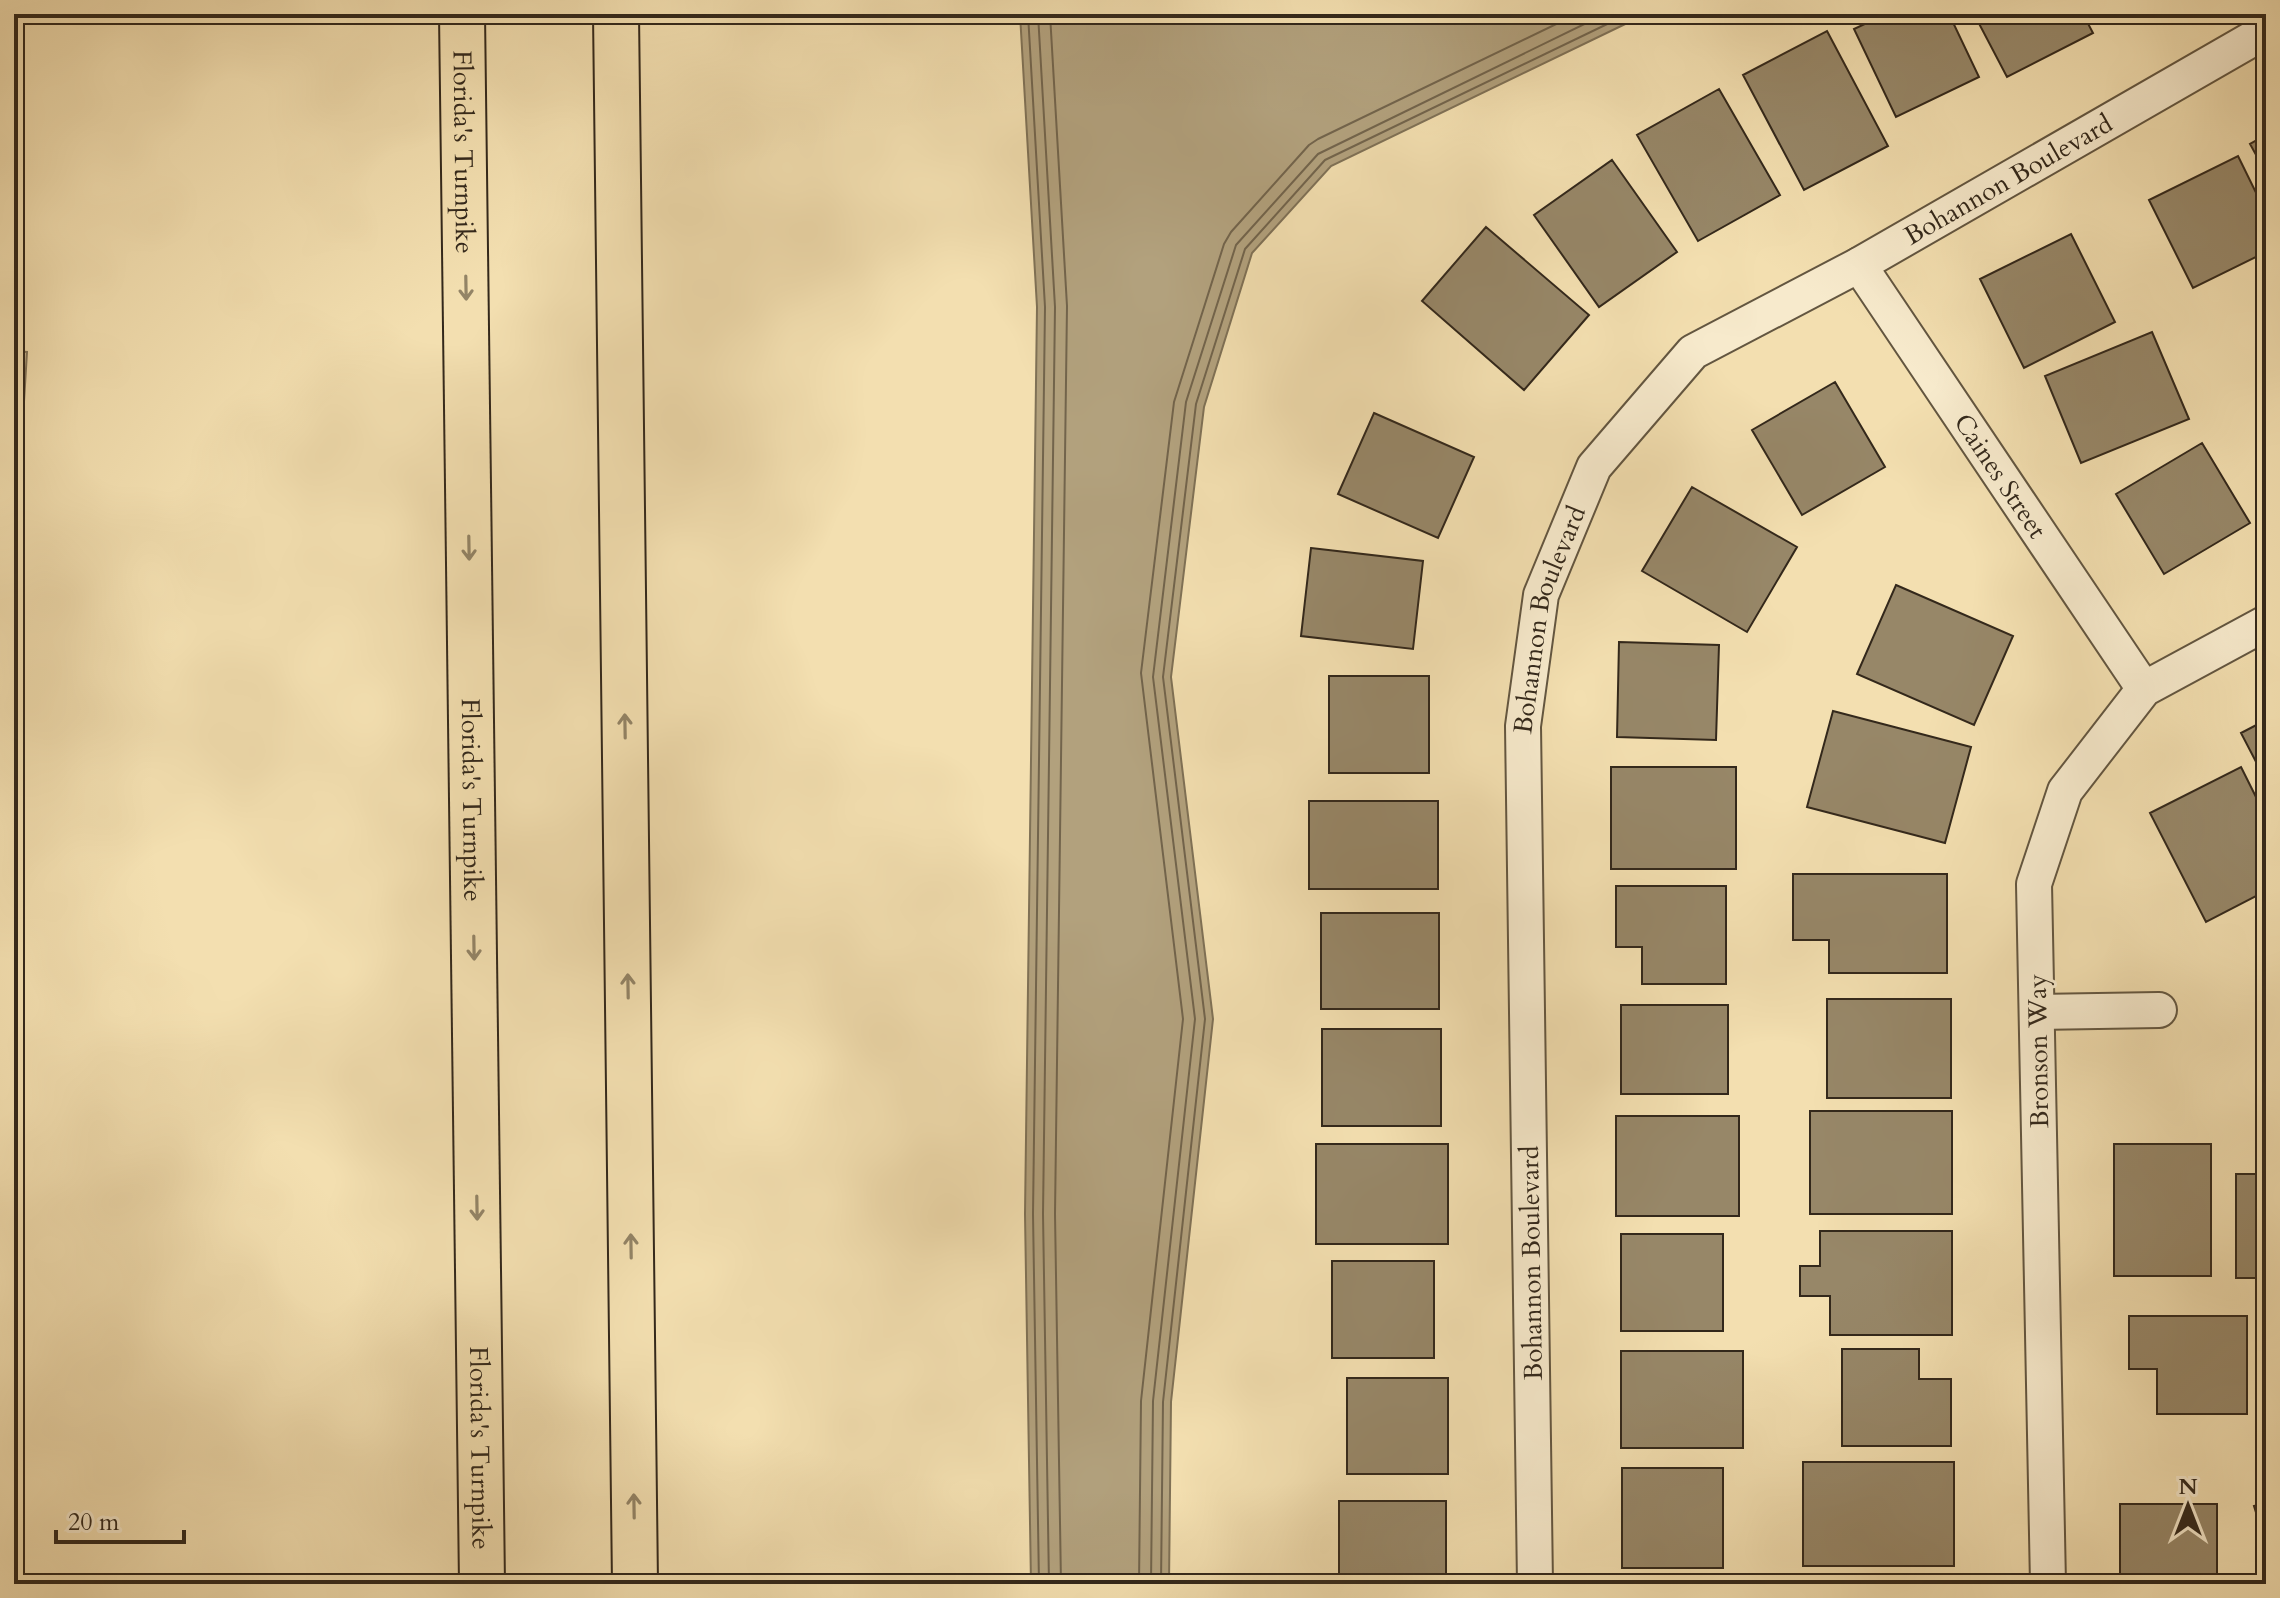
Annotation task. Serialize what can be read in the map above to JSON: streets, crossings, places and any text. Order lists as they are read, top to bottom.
{
  "streets": {
    "highway": ["Florida's Turnpike"],
    "street": ["Bohannon Boulevard", "Caines Street", "Bronson Way"]
  },
  "crossings": [
    ["Bohannon Boulevard", "Caines Street"],
    ["Caines Street", "Bronson Way"]
  ],
  "scale_bar": "20 m",
  "north": "top"
}
